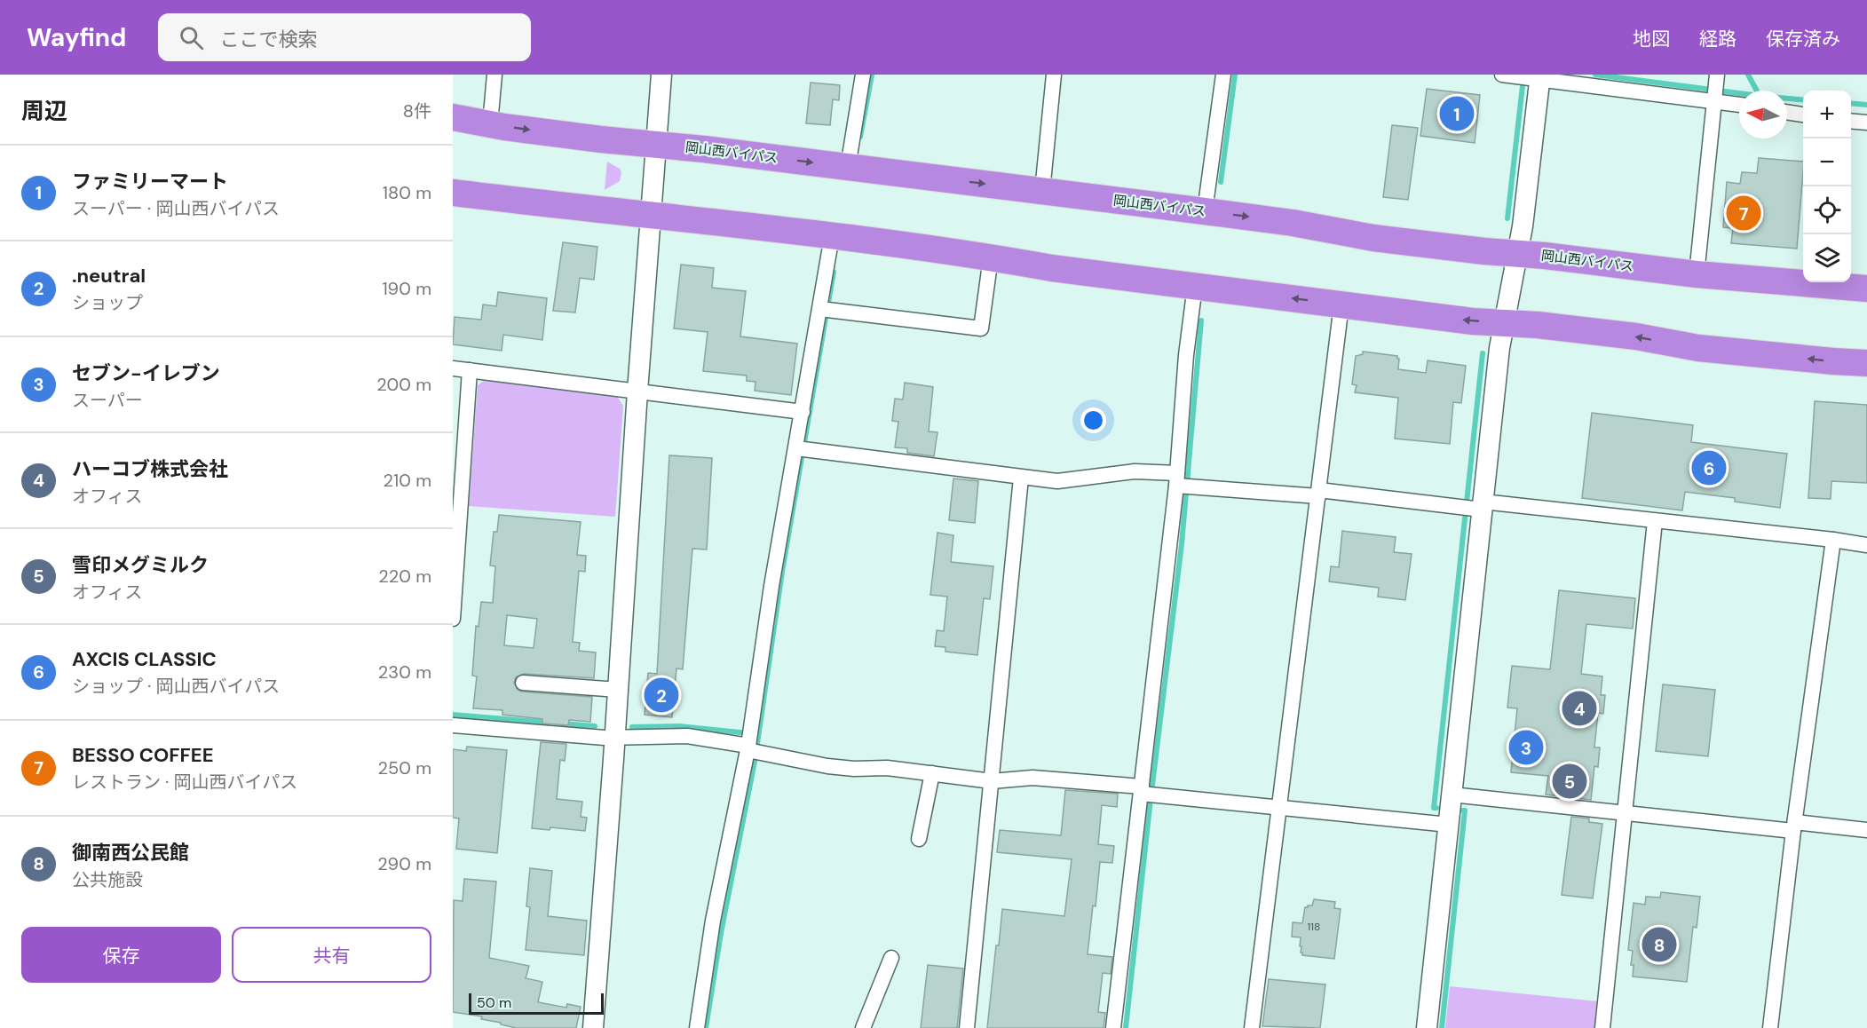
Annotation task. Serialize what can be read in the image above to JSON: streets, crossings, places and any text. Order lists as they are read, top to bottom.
{
  "streets": {
    "highway": ["岡山西バイパス"]
  },
  "house_numbers": ["118"],
  "scale_bar": "50 m",
  "north": "left",
  "page": {
    "header": "Wayfind",
    "search": "ここで検索",
    "nav": ["地図", "経路", "保存済み"],
    "heading": ["周辺", "8件"],
    "map_buttons": ["+", "−"],
    "pins": [
      "1",
      "7",
      "6",
      "2",
      "4",
      "3",
      "5",
      "8"
    ],
    "list": [
      {
        "mark": "1",
        "name": "ファミリーマート",
        "note": "スーパー · 岡山西バイパス",
        "value": "180 m"
      },
      {
        "mark": "2",
        "name": ".neutral",
        "note": "ショップ",
        "value": "190 m"
      },
      {
        "mark": "3",
        "name": "セブン-イレブン",
        "note": "スーパー",
        "value": "200 m"
      },
      {
        "mark": "4",
        "name": "ハーコブ株式会社",
        "note": "オフィス",
        "value": "210 m"
      },
      {
        "mark": "5",
        "name": "雪印メグミルク",
        "note": "オフィス",
        "value": "220 m"
      },
      {
        "mark": "6",
        "name": "AXCIS CLASSIC",
        "note": "ショップ · 岡山西バイパス",
        "value": "230 m"
      },
      {
        "mark": "7",
        "name": "BESSO COFFEE",
        "note": "レストラン · 岡山西バイパス",
        "value": "250 m"
      },
      {
        "mark": "8",
        "name": "御南西公民館",
        "note": "公共施設",
        "value": "290 m"
      }
    ],
    "buttons": ["保存", "共有"],
    "scale": "50 m"
  }
}
